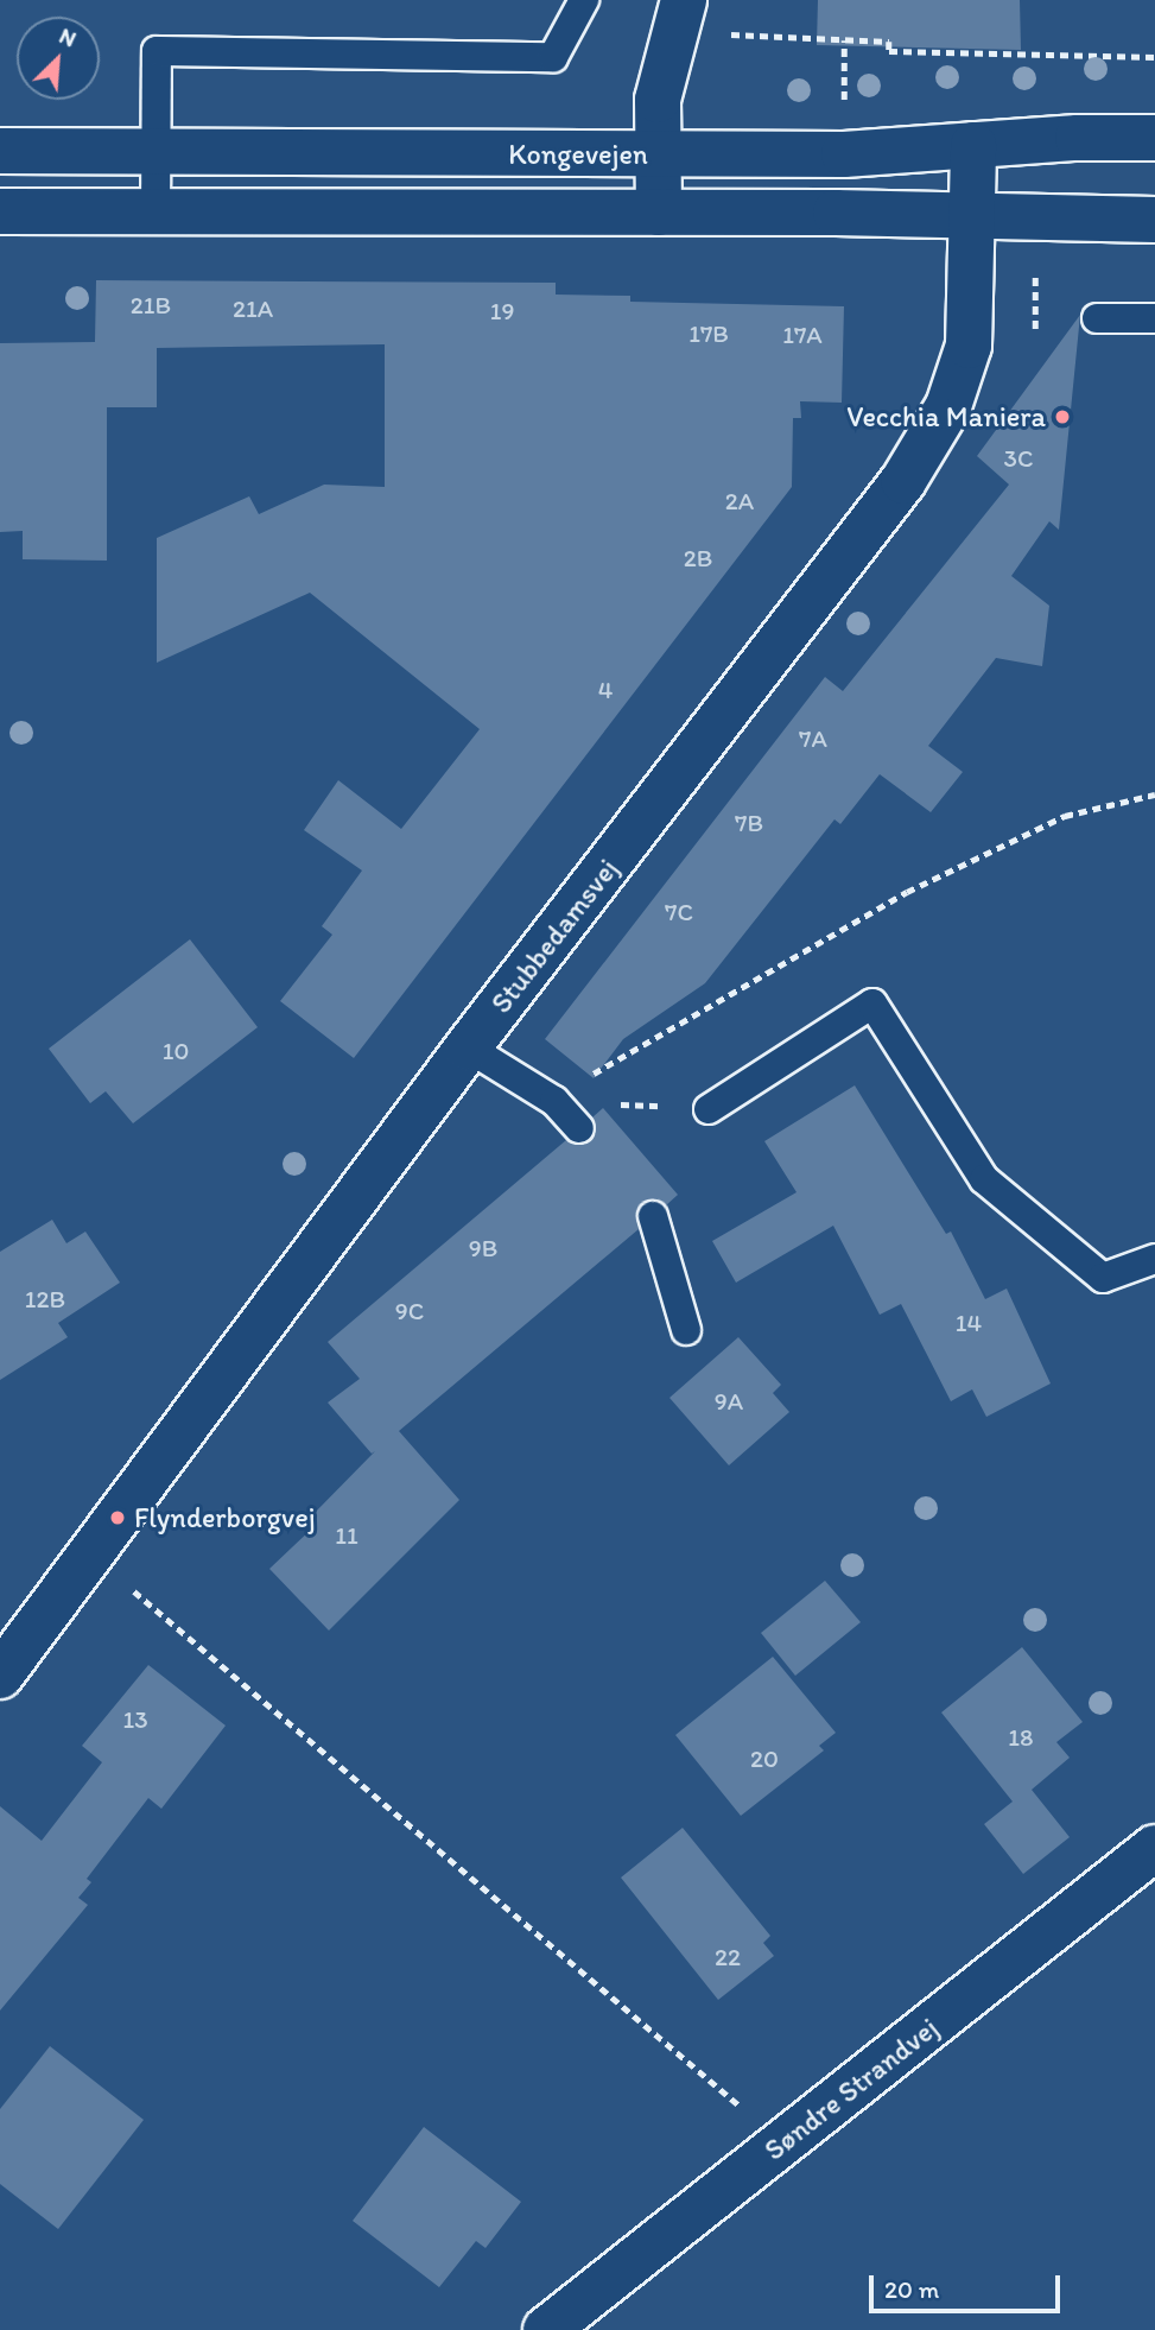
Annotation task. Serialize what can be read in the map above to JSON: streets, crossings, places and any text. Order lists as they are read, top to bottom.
{
  "streets": {
    "street": ["Kongevejen", "Stubbedamsvej", "Søndre Strandvej"]
  },
  "crossings": [
    ["Kongevejen", "Stubbedamsvej"]
  ],
  "places": ["Vecchia Maniera", "Flynderborgvej"],
  "house_numbers": [
    "21B",
    "21A",
    "19",
    "17B",
    "17A",
    "3C",
    "2A",
    "2B",
    "4",
    "7A",
    "7B",
    "7C",
    "10",
    "9B",
    "12B",
    "9C",
    "14",
    "9A",
    "11",
    "13",
    "18",
    "20",
    "22"
  ],
  "scale_bar": "20 m",
  "north": "top right"
}
